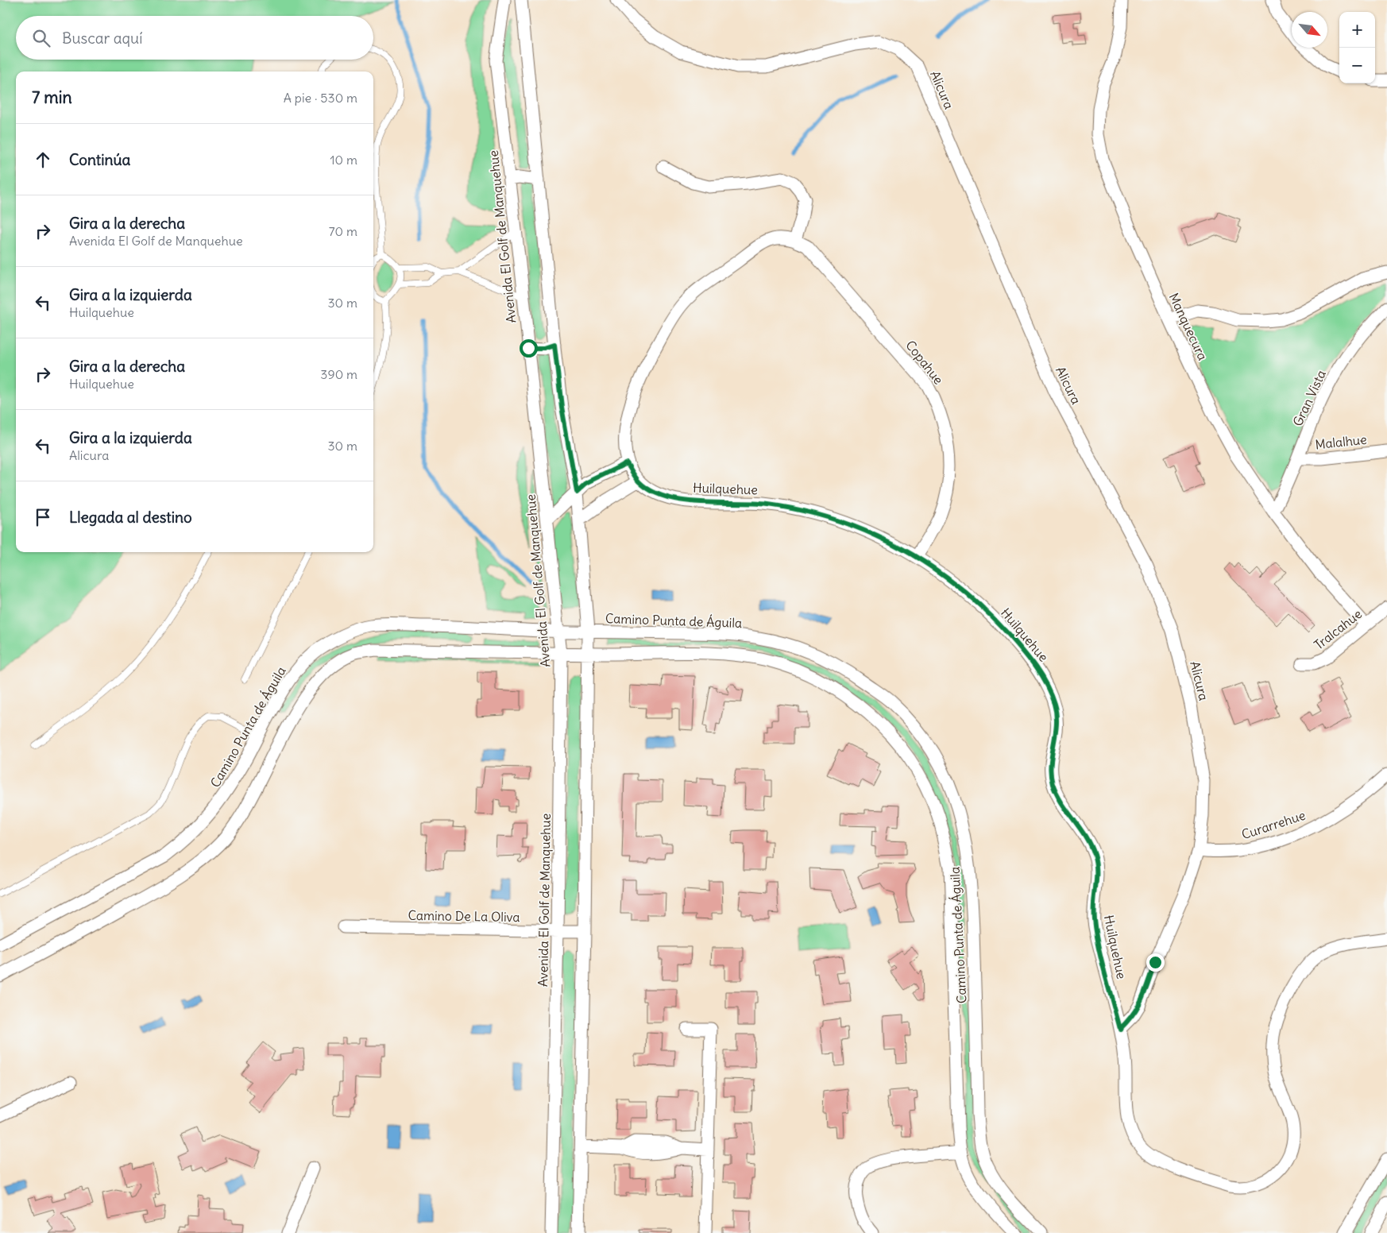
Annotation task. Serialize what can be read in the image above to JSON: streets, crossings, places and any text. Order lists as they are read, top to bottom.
{
  "streets": {
    "street": [
      "Alicura",
      "Avenida El Golf de Manquehue",
      "Manquecura",
      "Copahue",
      "Gran Vista",
      "Malalhue",
      "Huilquehue",
      "Camino Punta de Águila",
      "Tralcahue",
      "Curarrehue",
      "Camino De La Oliva"
    ]
  },
  "crossings": [
    ["Alicura", "Huilquehue"],
    ["Alicura", "Curarrehue"],
    ["Avenida El Golf de Manquehue", "Camino Punta de Águila"],
    ["Avenida El Golf de Manquehue", "Camino De La Oliva"],
    ["Manquecura", "Gran Vista"],
    ["Manquecura", "Tralcahue"],
    ["Copahue", "Huilquehue"],
    ["Gran Vista", "Malalhue"]
  ],
  "north": "bottom right",
  "page": {
    "map_buttons": ["+", "−"],
    "search": "Buscar aquí",
    "heading": ["7 min", "A pie · 530 m"],
    "list": [
      ["Continúa", "10 m"],
      ["Gira a la derecha", "Avenida El Golf de Manquehue", "70 m"],
      ["Gira a la izquierda", "Huilquehue", "30 m"],
      ["Gira a la derecha", "Huilquehue", "390 m"],
      ["Gira a la izquierda", "Alicura", "30 m"],
      "Llegada al destino"
    ]
  }
}
